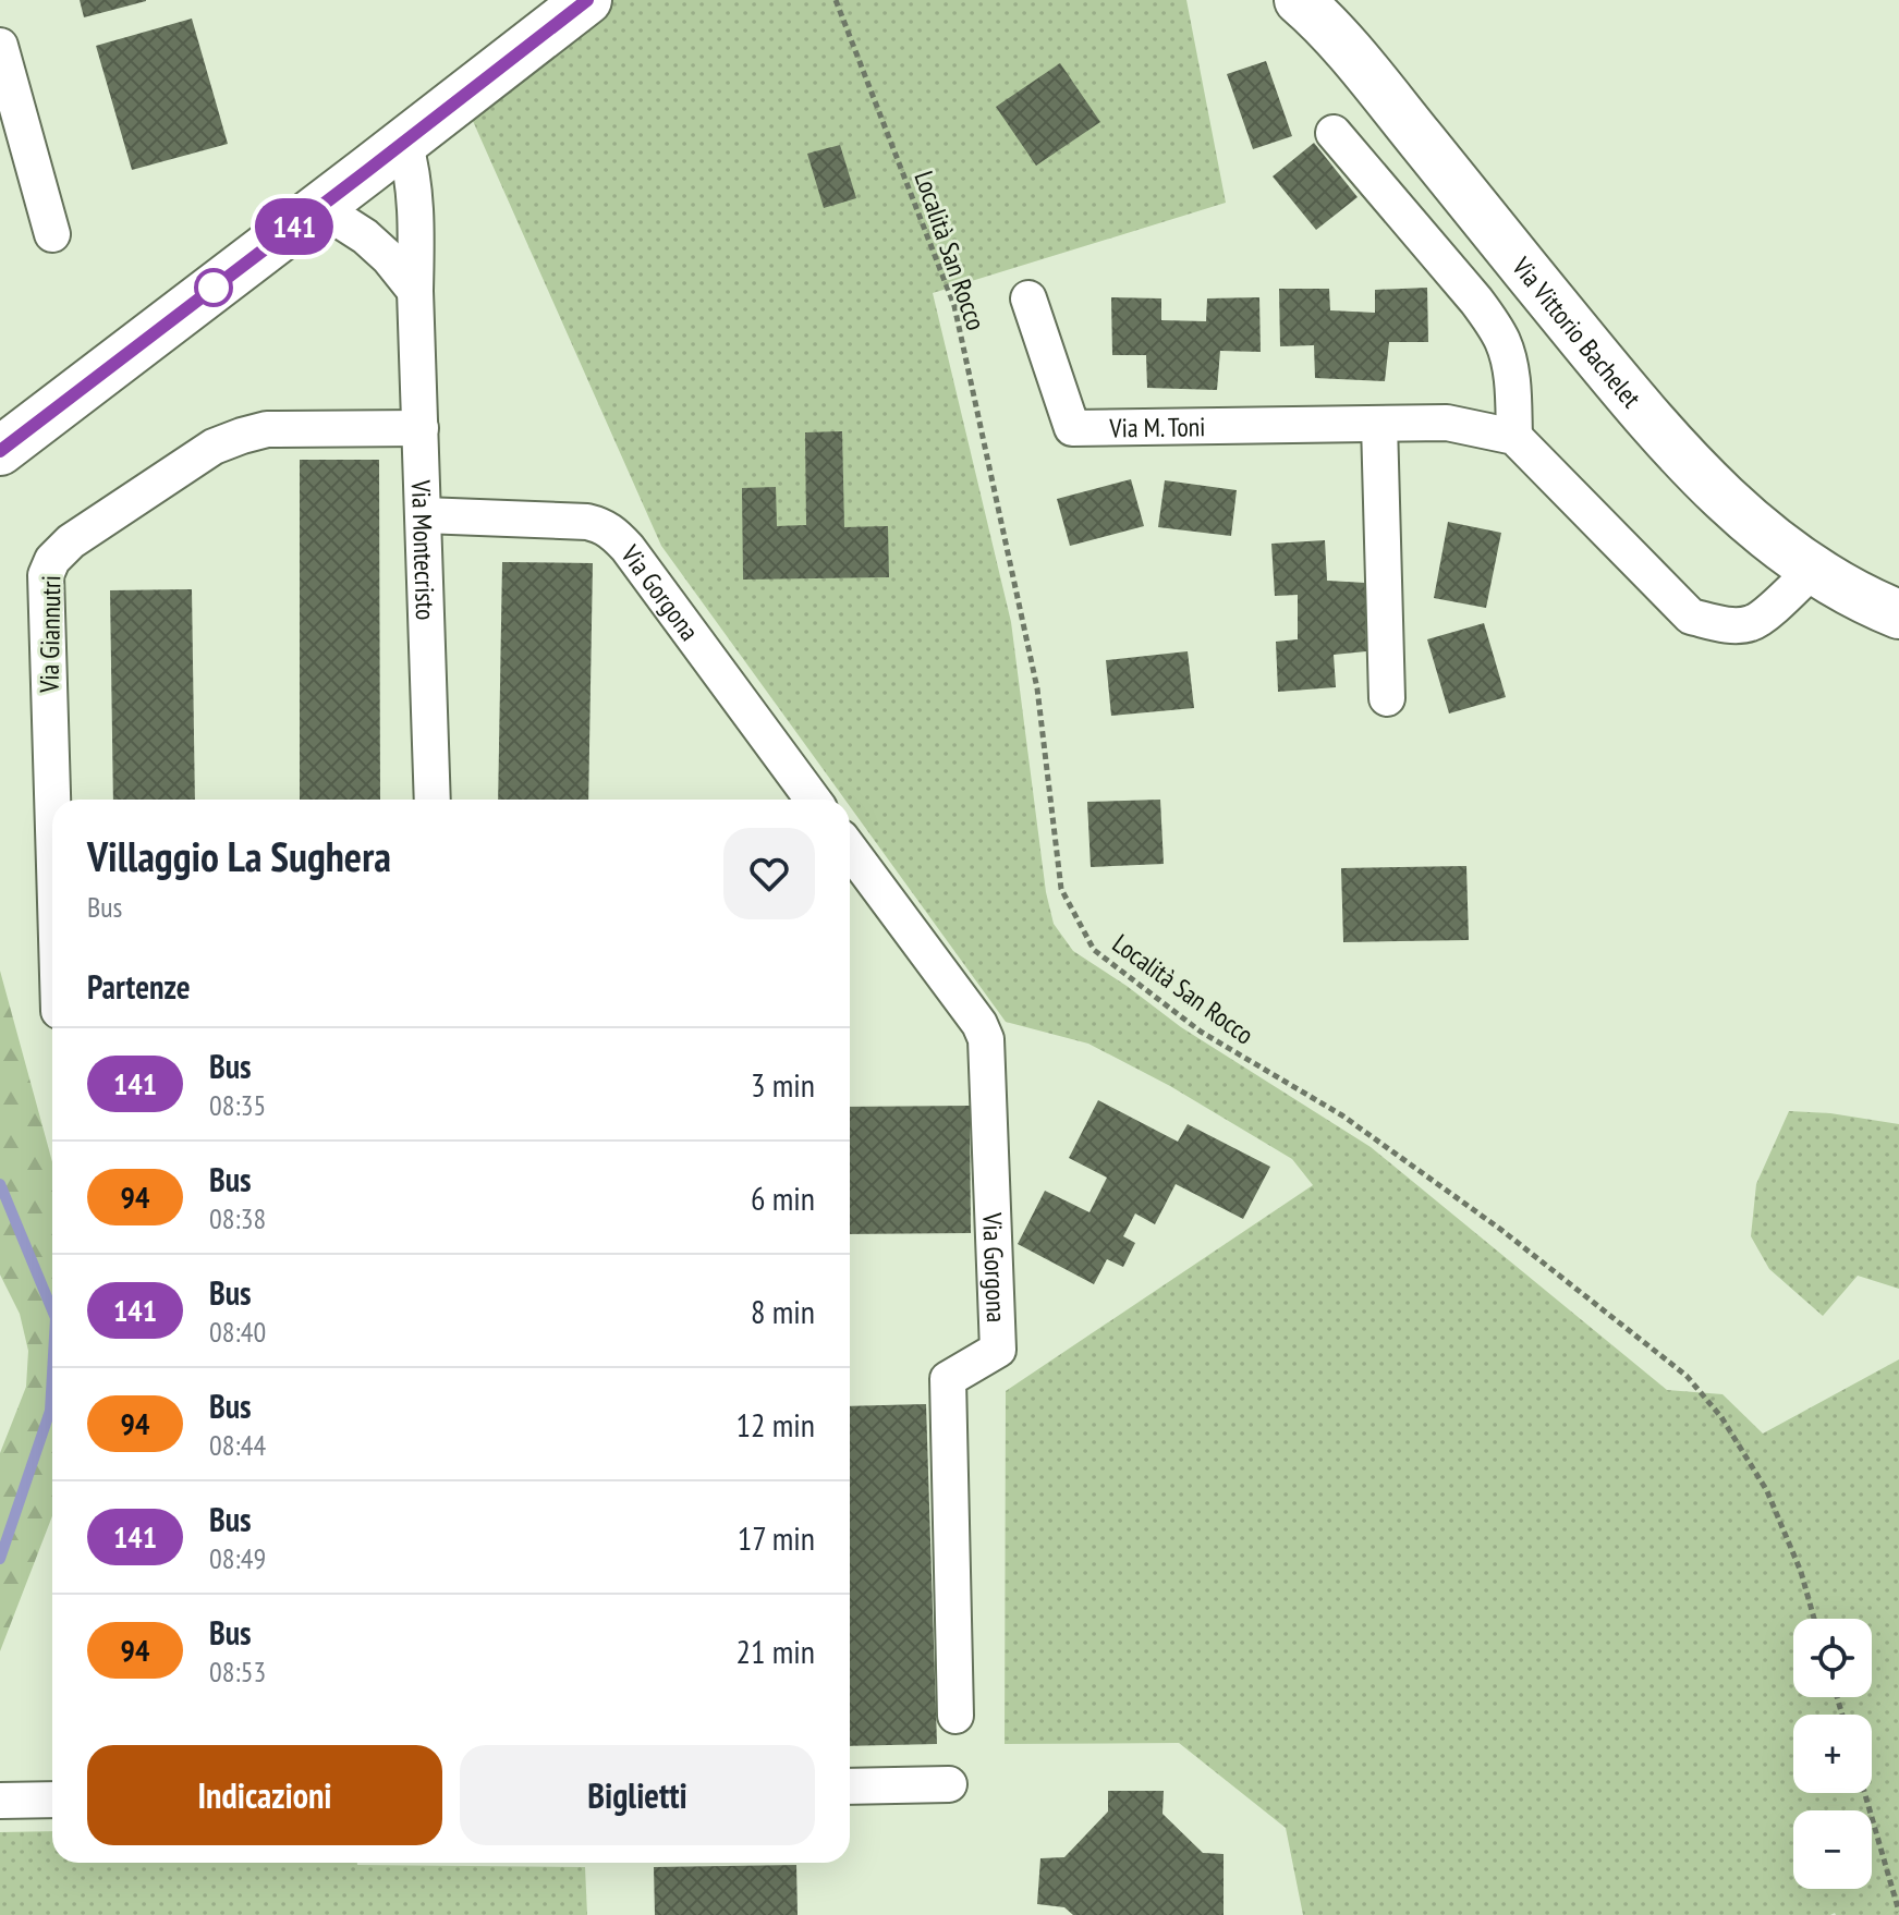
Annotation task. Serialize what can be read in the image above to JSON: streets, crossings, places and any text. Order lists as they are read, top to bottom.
{
  "streets": {
    "street": [
      "Via Vittorio Bachelet",
      "Via M. Toni",
      "Via Montecristo",
      "Via Gorgona",
      "Via Giannutri"
    ],
    "path": ["Località San Rocco"]
  },
  "crossings": [
    ["Via Montecristo", "Via Gorgona"],
    ["Via Montecristo", "Via Giannutri"]
  ],
  "lines": ["bus line 141"],
  "page": {
    "on_map": "141",
    "heading": [
      ["Villaggio La Sughera", "Bus"],
      "Partenze"
    ],
    "list": [
      {
        "mark": "141",
        "name": "Bus",
        "note": "08:35",
        "value": "3 min"
      },
      {
        "mark": "94",
        "name": "Bus",
        "note": "08:38",
        "value": "6 min"
      },
      {
        "mark": "141",
        "name": "Bus",
        "note": "08:40",
        "value": "8 min"
      },
      {
        "mark": "94",
        "name": "Bus",
        "note": "08:44",
        "value": "12 min"
      },
      {
        "mark": "141",
        "name": "Bus",
        "note": "08:49",
        "value": "17 min"
      },
      {
        "mark": "94",
        "name": "Bus",
        "note": "08:53",
        "value": "21 min"
      }
    ],
    "map_buttons": ["+", "−"],
    "buttons": ["Indicazioni", "Biglietti"]
  }
}
